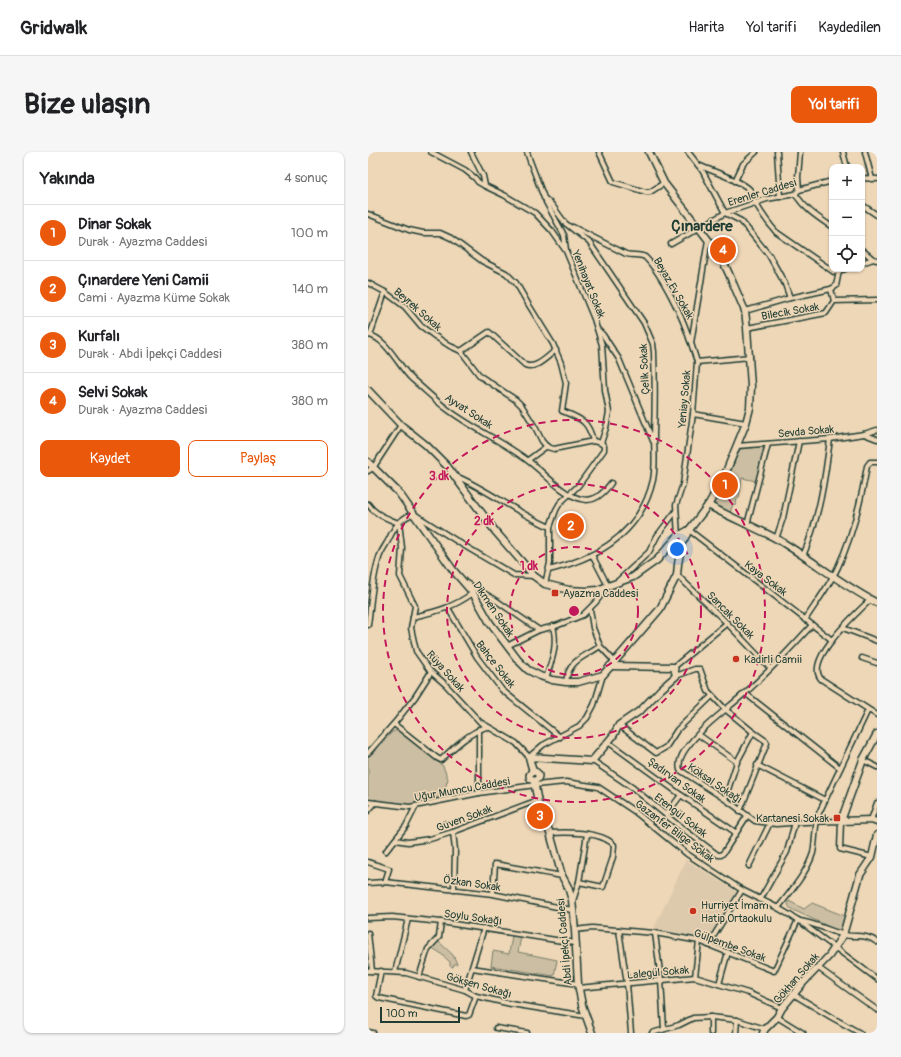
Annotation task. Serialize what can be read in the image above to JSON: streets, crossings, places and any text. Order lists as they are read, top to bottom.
{
  "streets": {
    "street": [
      "Erenler Caddesi",
      "Yenihayat Sokak",
      "Beyaz Ev Sokak",
      "Beyrek Sokak",
      "Bilecik Sokak",
      "Çelik Sokak",
      "Yeniay Sokak",
      "Ayvat Sokak",
      "Sevda Sokak",
      "Kaya Sokak",
      "Dikmen Sokak",
      "Sancak Sokak",
      "Bahçe Sokak",
      "Rüya Sokak",
      "Şadırvan Sokak",
      "Köksal Sokağı",
      "Uğur Mumcu Caddesi",
      "Erengül Sokak",
      "Güven Sokak",
      "Gazanfer Bilge Sokak",
      "Özkan Sokak",
      "Soylu Sokağı",
      "Abdi İpekçi Caddesi",
      "Gülpembe Sokak",
      "Lalegül Sokak",
      "Gökhan Sokak",
      "Gökşen Sokağı"
    ]
  },
  "crossings": [
    ["Yenihayat Sokak", "Ayvat Sokak"],
    ["Beyaz Ev Sokak", "Çelik Sokak"],
    ["Beyaz Ev Sokak", "Yeniay Sokak"],
    ["Kaya Sokak", "Köksal Sokağı"],
    ["Sancak Sokak", "Köksal Sokağı"],
    ["Rüya Sokak", "Abdi İpekçi Caddesi"],
    ["Şadırvan Sokak", "Erengül Sokak"],
    ["Köksal Sokağı", "Erengül Sokak"],
    ["Uğur Mumcu Caddesi", "Gazanfer Bilge Sokak"],
    ["Uğur Mumcu Caddesi", "Abdi İpekçi Caddesi"],
    ["Güven Sokak", "Abdi İpekçi Caddesi"],
    ["Gazanfer Bilge Sokak", "Abdi İpekçi Caddesi"],
    ["Gazanfer Bilge Sokak", "Gülpembe Sokak"],
    ["Özkan Sokak", "Abdi İpekçi Caddesi"],
    ["Soylu Sokağı", "Abdi İpekçi Caddesi"],
    ["Abdi İpekçi Caddesi", "Gülpembe Sokak"],
    ["Abdi İpekçi Caddesi", "Lalegül Sokak"],
    ["Abdi İpekçi Caddesi", "Gökşen Sokağı"],
    ["Lalegül Sokak", "Gökhan Sokak"]
  ],
  "districts": ["Çınardere"],
  "places": {
    "transit": ["Ayazma Caddesi", "Kartanesi̇ Sokak"],
    "other": ["Kadirli Camii", "Hurriyet İmam Hatip Ortaokulu"]
  },
  "scale_bar": "100 m",
  "page": {
    "header": "Gridwalk",
    "nav": ["Harita", "Yol tarifi", "Kaydedilen"],
    "buttons": [
      "Yol tarifi",
      ["Kaydet", "Paylaş"]
    ],
    "title": "Bize ulaşın",
    "heading": ["Yakında", "4 sonuç"],
    "map_buttons": ["+", "−"],
    "list": [
      {
        "mark": "1",
        "name": "Dinar Sokak",
        "note": "Durak · Ayazma Caddesi",
        "value": "100 m"
      },
      {
        "mark": "2",
        "name": "Çınardere Yeni Camii",
        "note": "Cami · Ayazma Küme Sokak",
        "value": "140 m"
      },
      {
        "mark": "3",
        "name": "Kurfalı",
        "note": "Durak · Abdi İpekçi Caddesi",
        "value": "380 m"
      },
      {
        "mark": "4",
        "name": "Selvi Sokak",
        "note": "Durak · Ayazma Caddesi",
        "value": "380 m"
      }
    ],
    "pins": [
      "4",
      "1",
      "2",
      "3"
    ],
    "scale": "100 m"
  },
  "rings": ["3 dk", "2 dk", "1 dk"]
}
